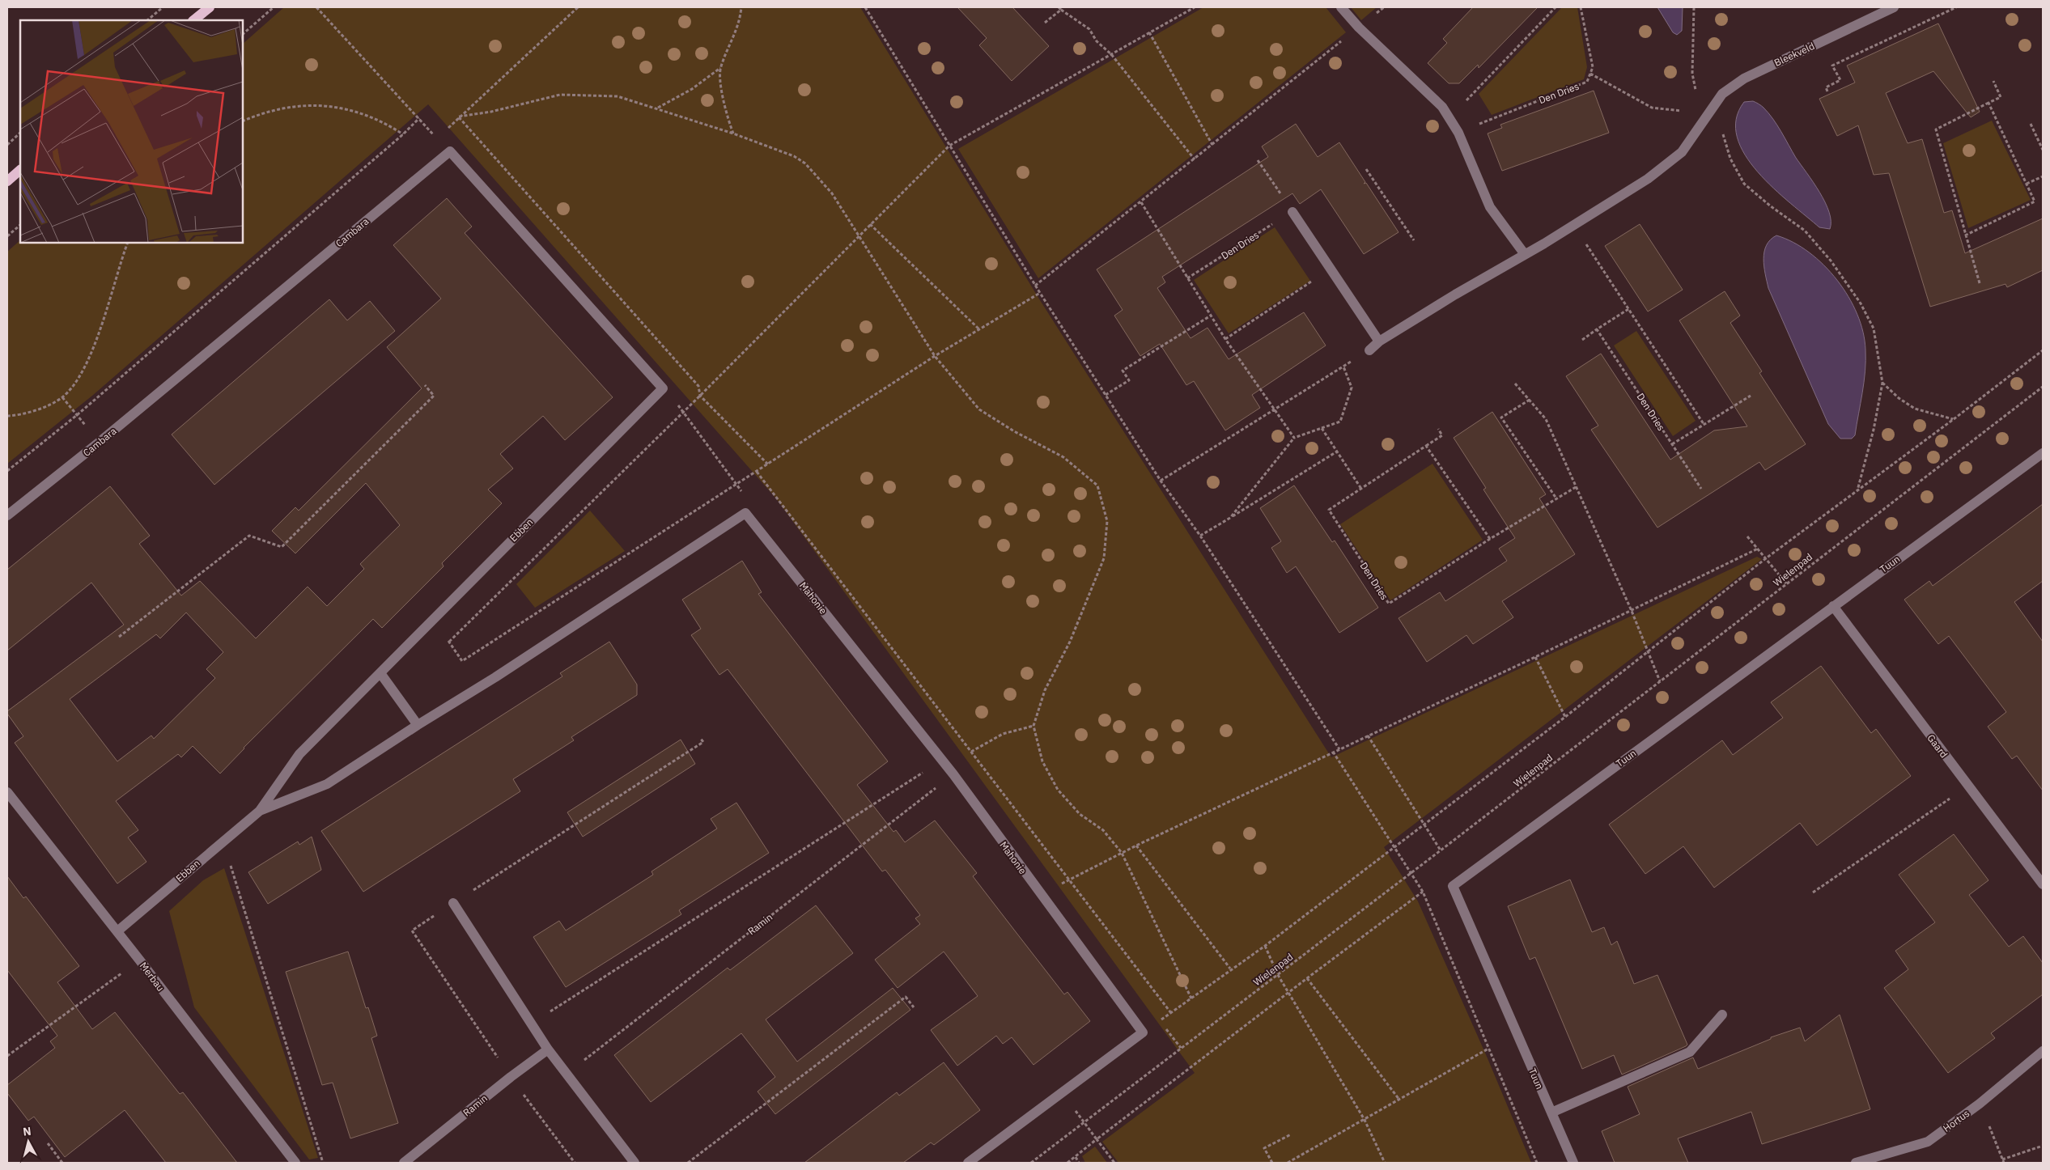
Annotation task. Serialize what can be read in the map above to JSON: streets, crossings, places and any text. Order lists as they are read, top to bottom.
{
  "streets": {
    "street": [
      "Bleekveld",
      "Cambara",
      "Ebben",
      "Tuun",
      "Mahonie",
      "Gaard",
      "Ramin",
      "Merbau",
      "Hortus"
    ],
    "path": ["Den Dries", "Wielenpad"]
  },
  "crossings": [
    ["Ebben", "Mahonie"],
    ["Ebben", "Merbau"],
    ["Tuun", "Gaard"],
    ["Mahonie", "Ramin"]
  ],
  "north": "top"
}
